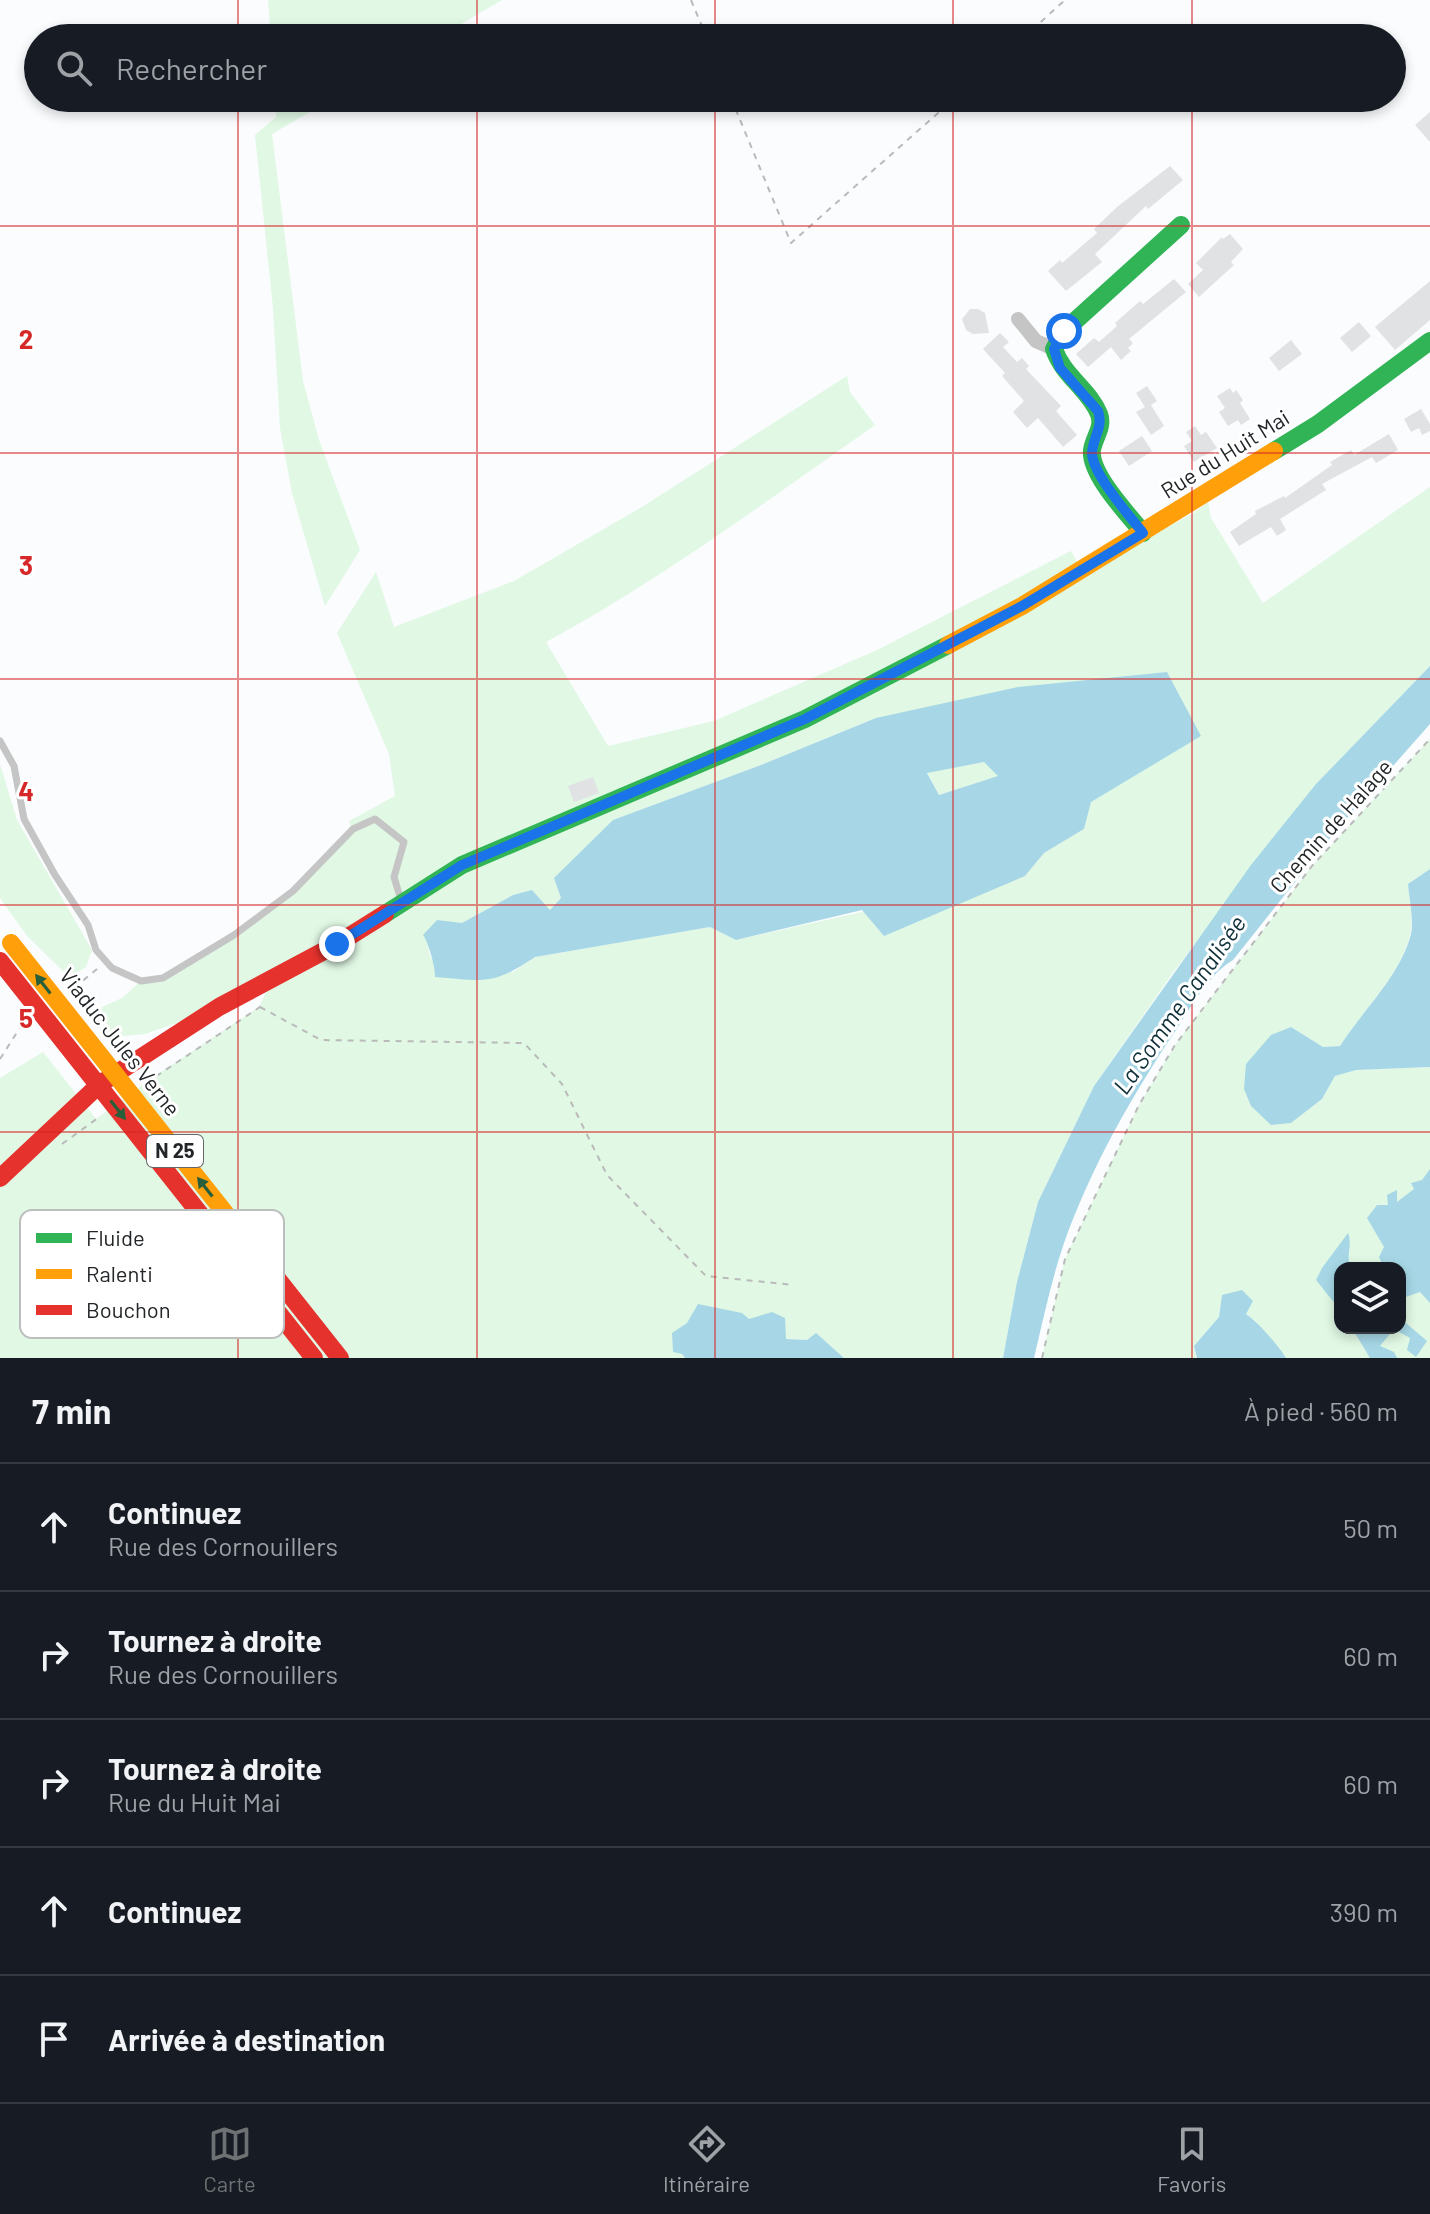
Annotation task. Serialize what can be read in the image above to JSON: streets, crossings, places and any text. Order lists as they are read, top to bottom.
{
  "streets": {
    "main road": ["Rue du Huit Mai", "Viaduc Jules Verne", "N 25"],
    "path": ["Chemin de Halage"]
  },
  "water": ["La Somme Canalisée"],
  "legend": ["Fluide", "Ralenti", "Bouchon"],
  "page": {
    "search": "Rechercher",
    "heading": ["7 min", "À pied · 560 m"],
    "list": [
      ["Continuez", "Rue des Cornouillers", "50 m"],
      ["Tournez à droite", "Rue des Cornouillers", "60 m"],
      ["Tournez à droite", "Rue du Huit Mai", "60 m"],
      ["Continuez", "390 m"],
      "Arrivée à destination"
    ],
    "nav": ["Carte", "Itinéraire", "Favoris"]
  },
  "grid": {
    "rows": [
      "2",
      "3",
      "4",
      "5"
    ]
  }
}
